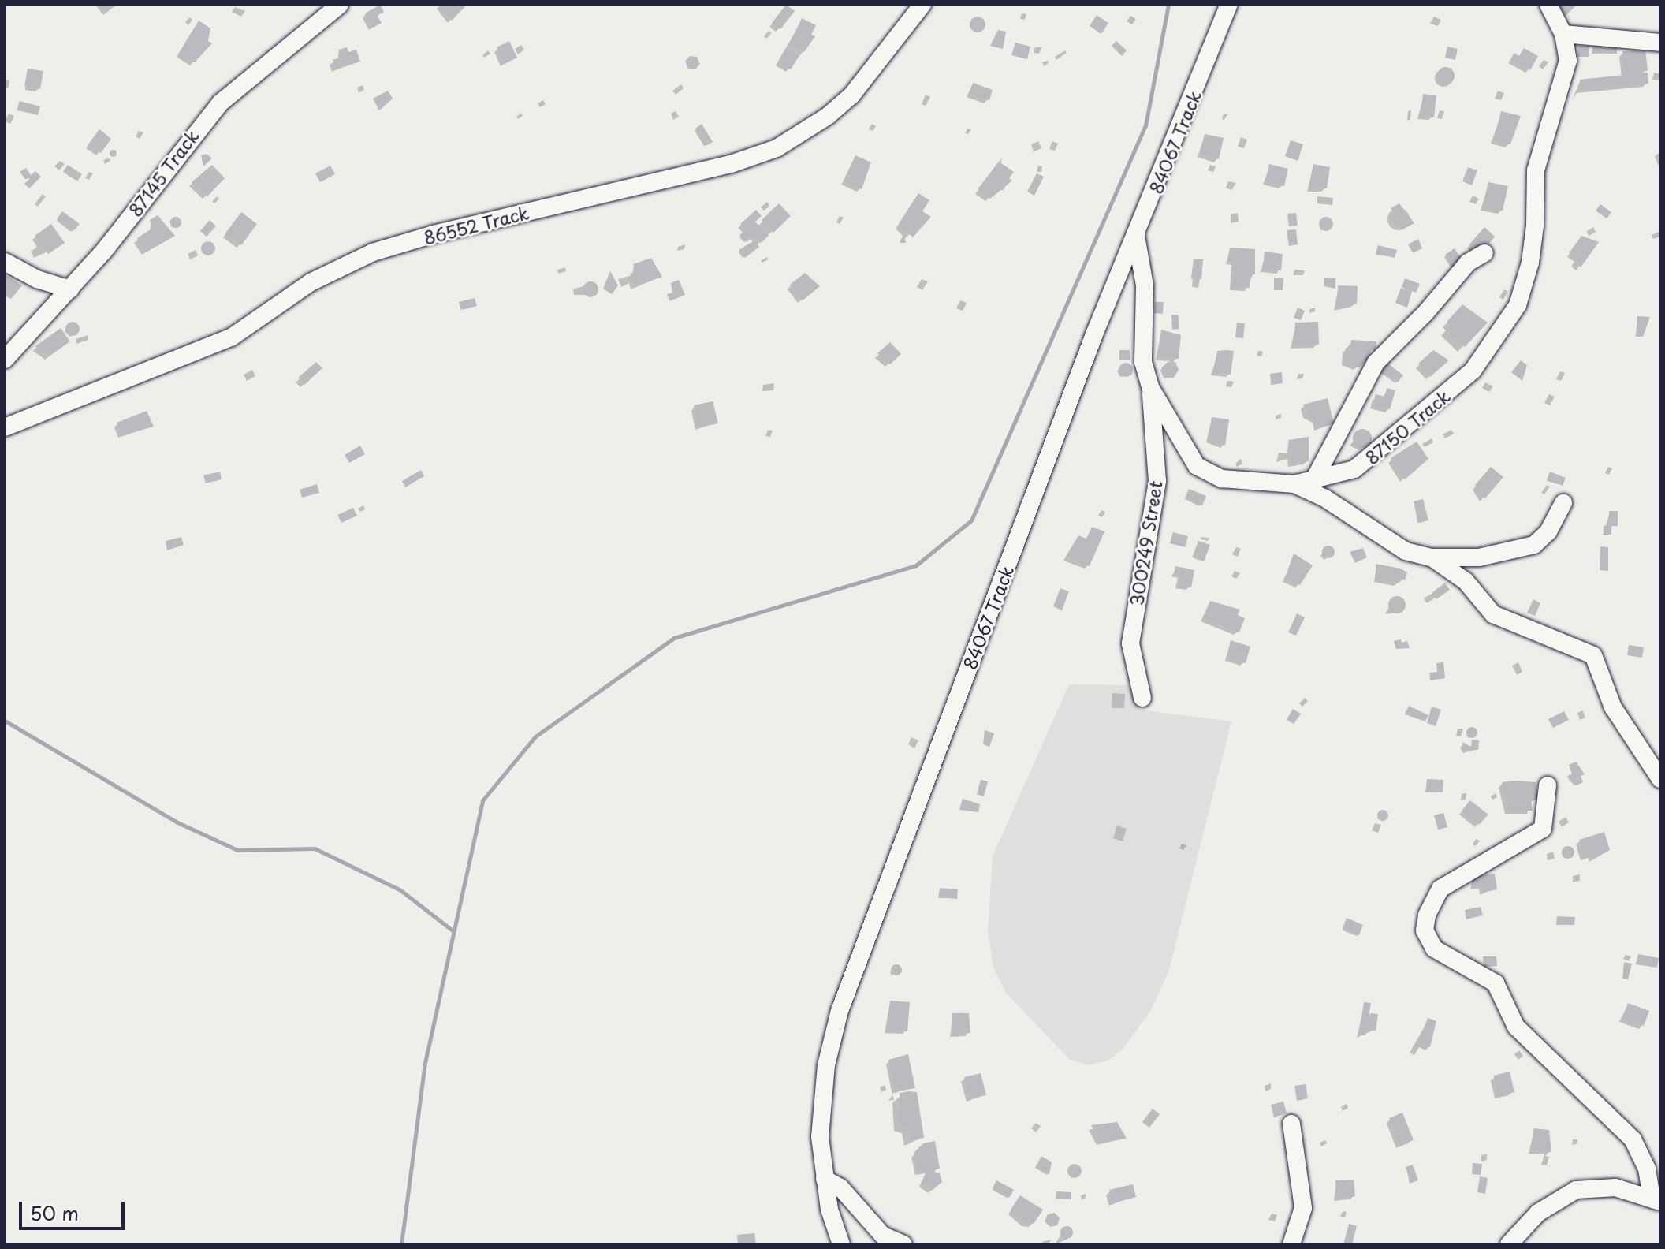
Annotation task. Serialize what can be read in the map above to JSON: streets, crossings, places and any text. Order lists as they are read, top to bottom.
{
  "streets": {
    "street": [
      "84067 Track",
      "87145 Track",
      "86552 Track",
      "87150 Track",
      "300249 Street"
    ]
  },
  "crossings": [
    ["84067 Track", "87150 Track"],
    ["87150 Track", "300249 Street"]
  ],
  "scale_bar": "50 m"
}
